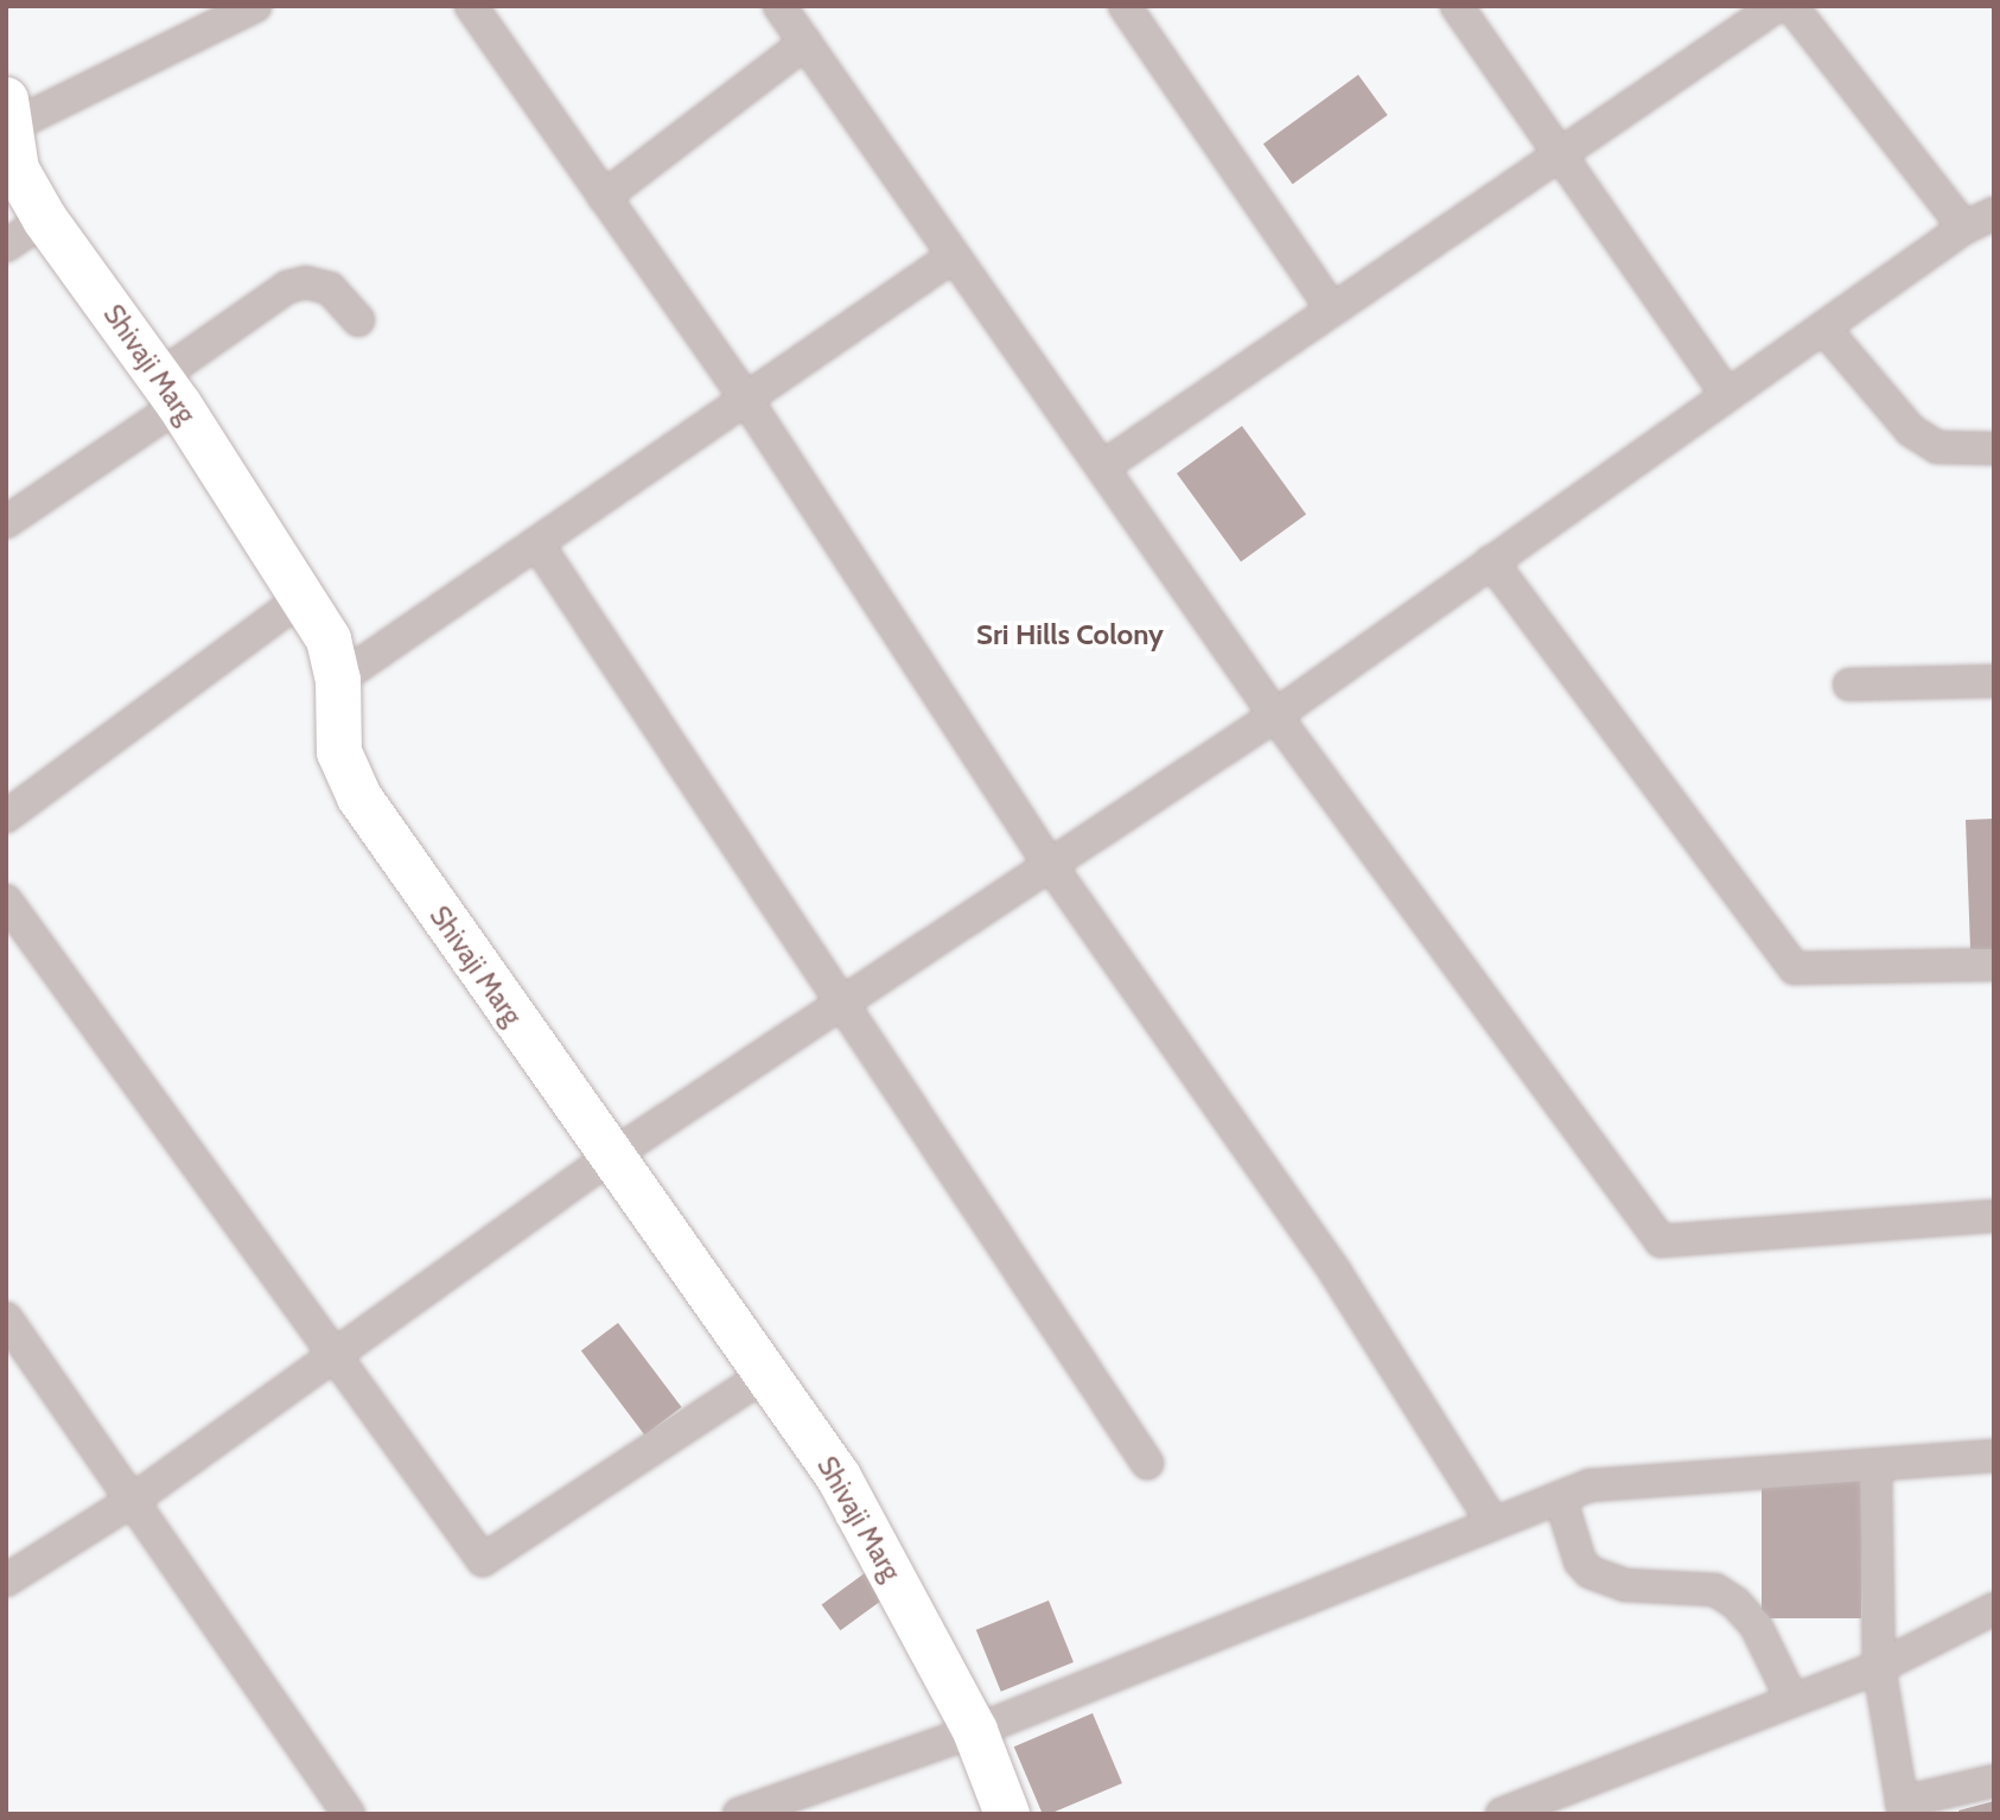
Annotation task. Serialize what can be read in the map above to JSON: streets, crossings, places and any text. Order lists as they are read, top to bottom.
{
  "streets": {
    "street": ["Shivaji Marg"]
  },
  "districts": ["Sri Hills Colony"]
}
